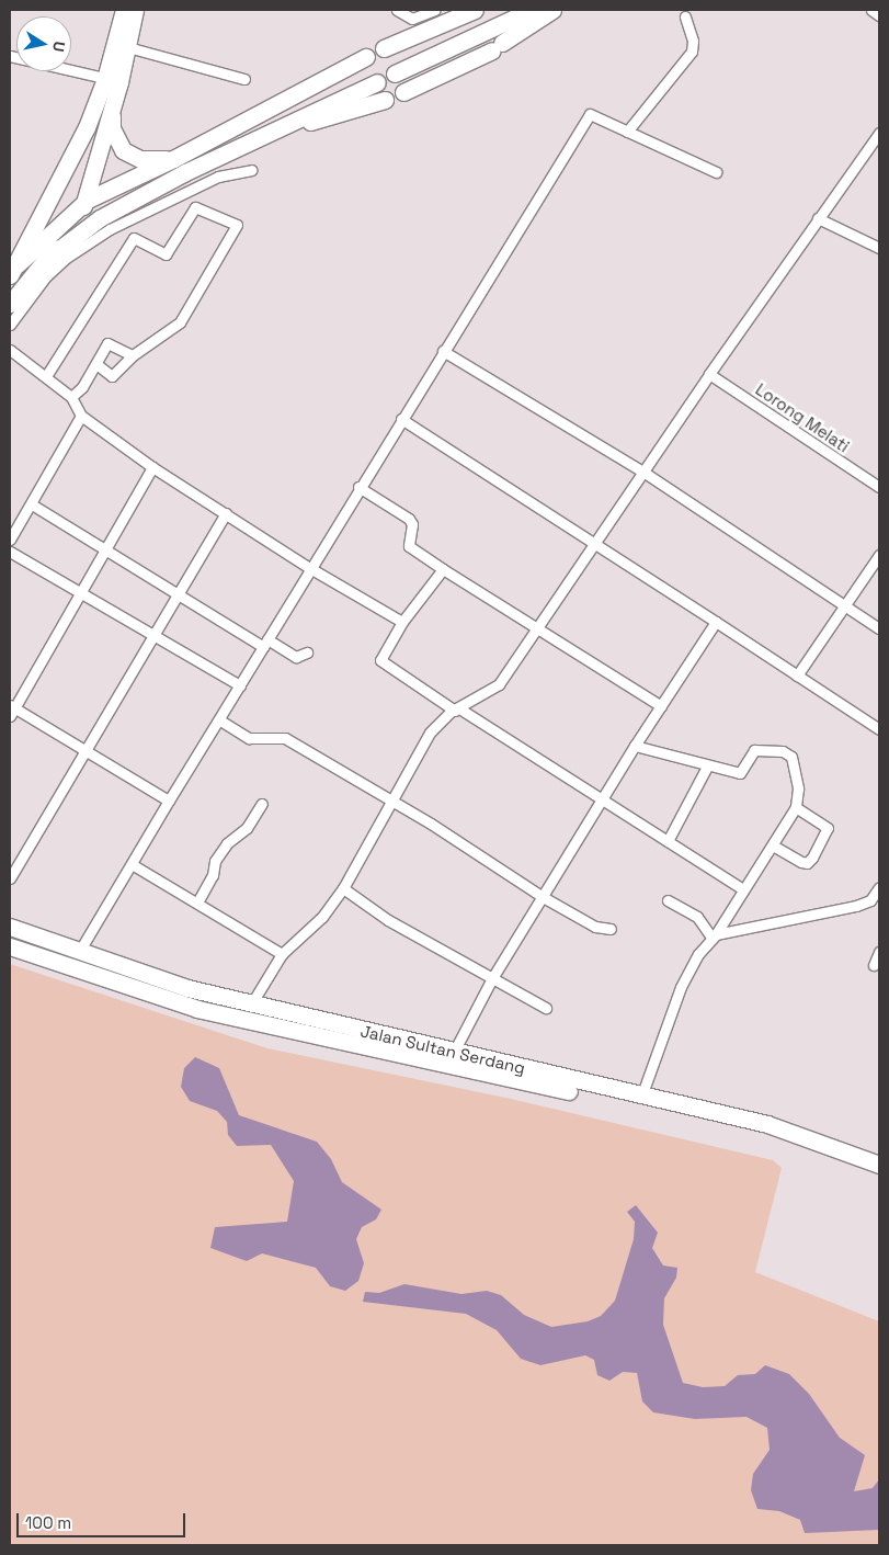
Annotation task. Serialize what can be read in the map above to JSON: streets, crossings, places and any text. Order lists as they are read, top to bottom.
{
  "streets": {
    "highway": ["Jalan Sultan Serdang"],
    "street": ["Lorong Melati"]
  },
  "scale_bar": "100 m",
  "north": "right"
}
